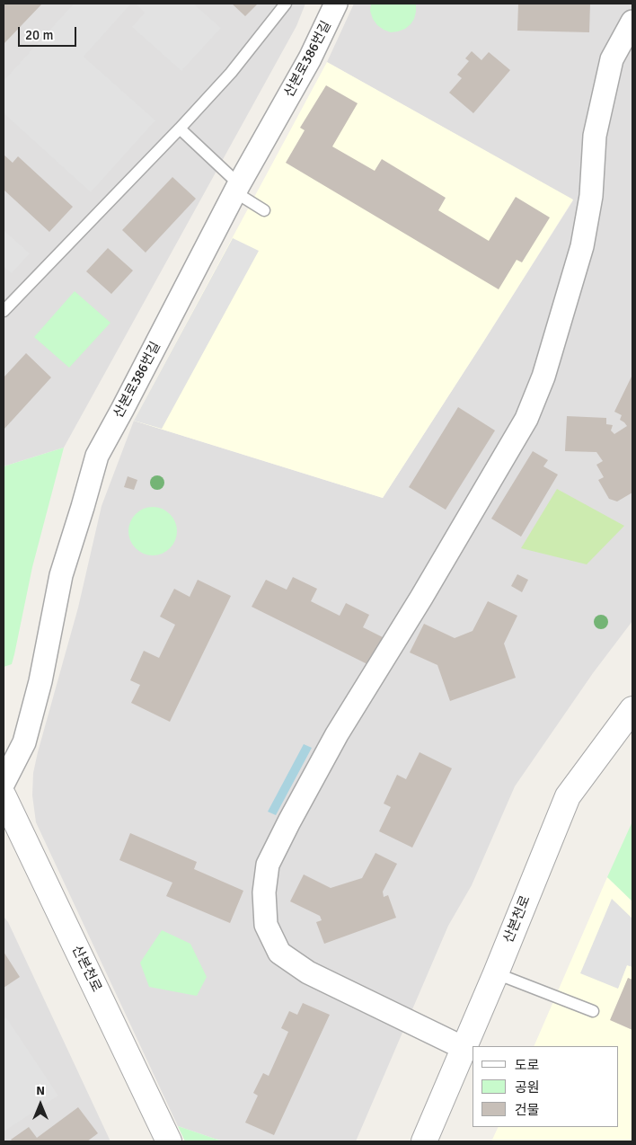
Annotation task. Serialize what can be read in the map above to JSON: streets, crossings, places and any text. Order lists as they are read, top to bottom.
{
  "streets": {
    "street": ["산본로386번길", "산본천로"]
  },
  "legend": ["도로", "공원", "건물"],
  "scale_bar": "20 m",
  "north": "top"
}
